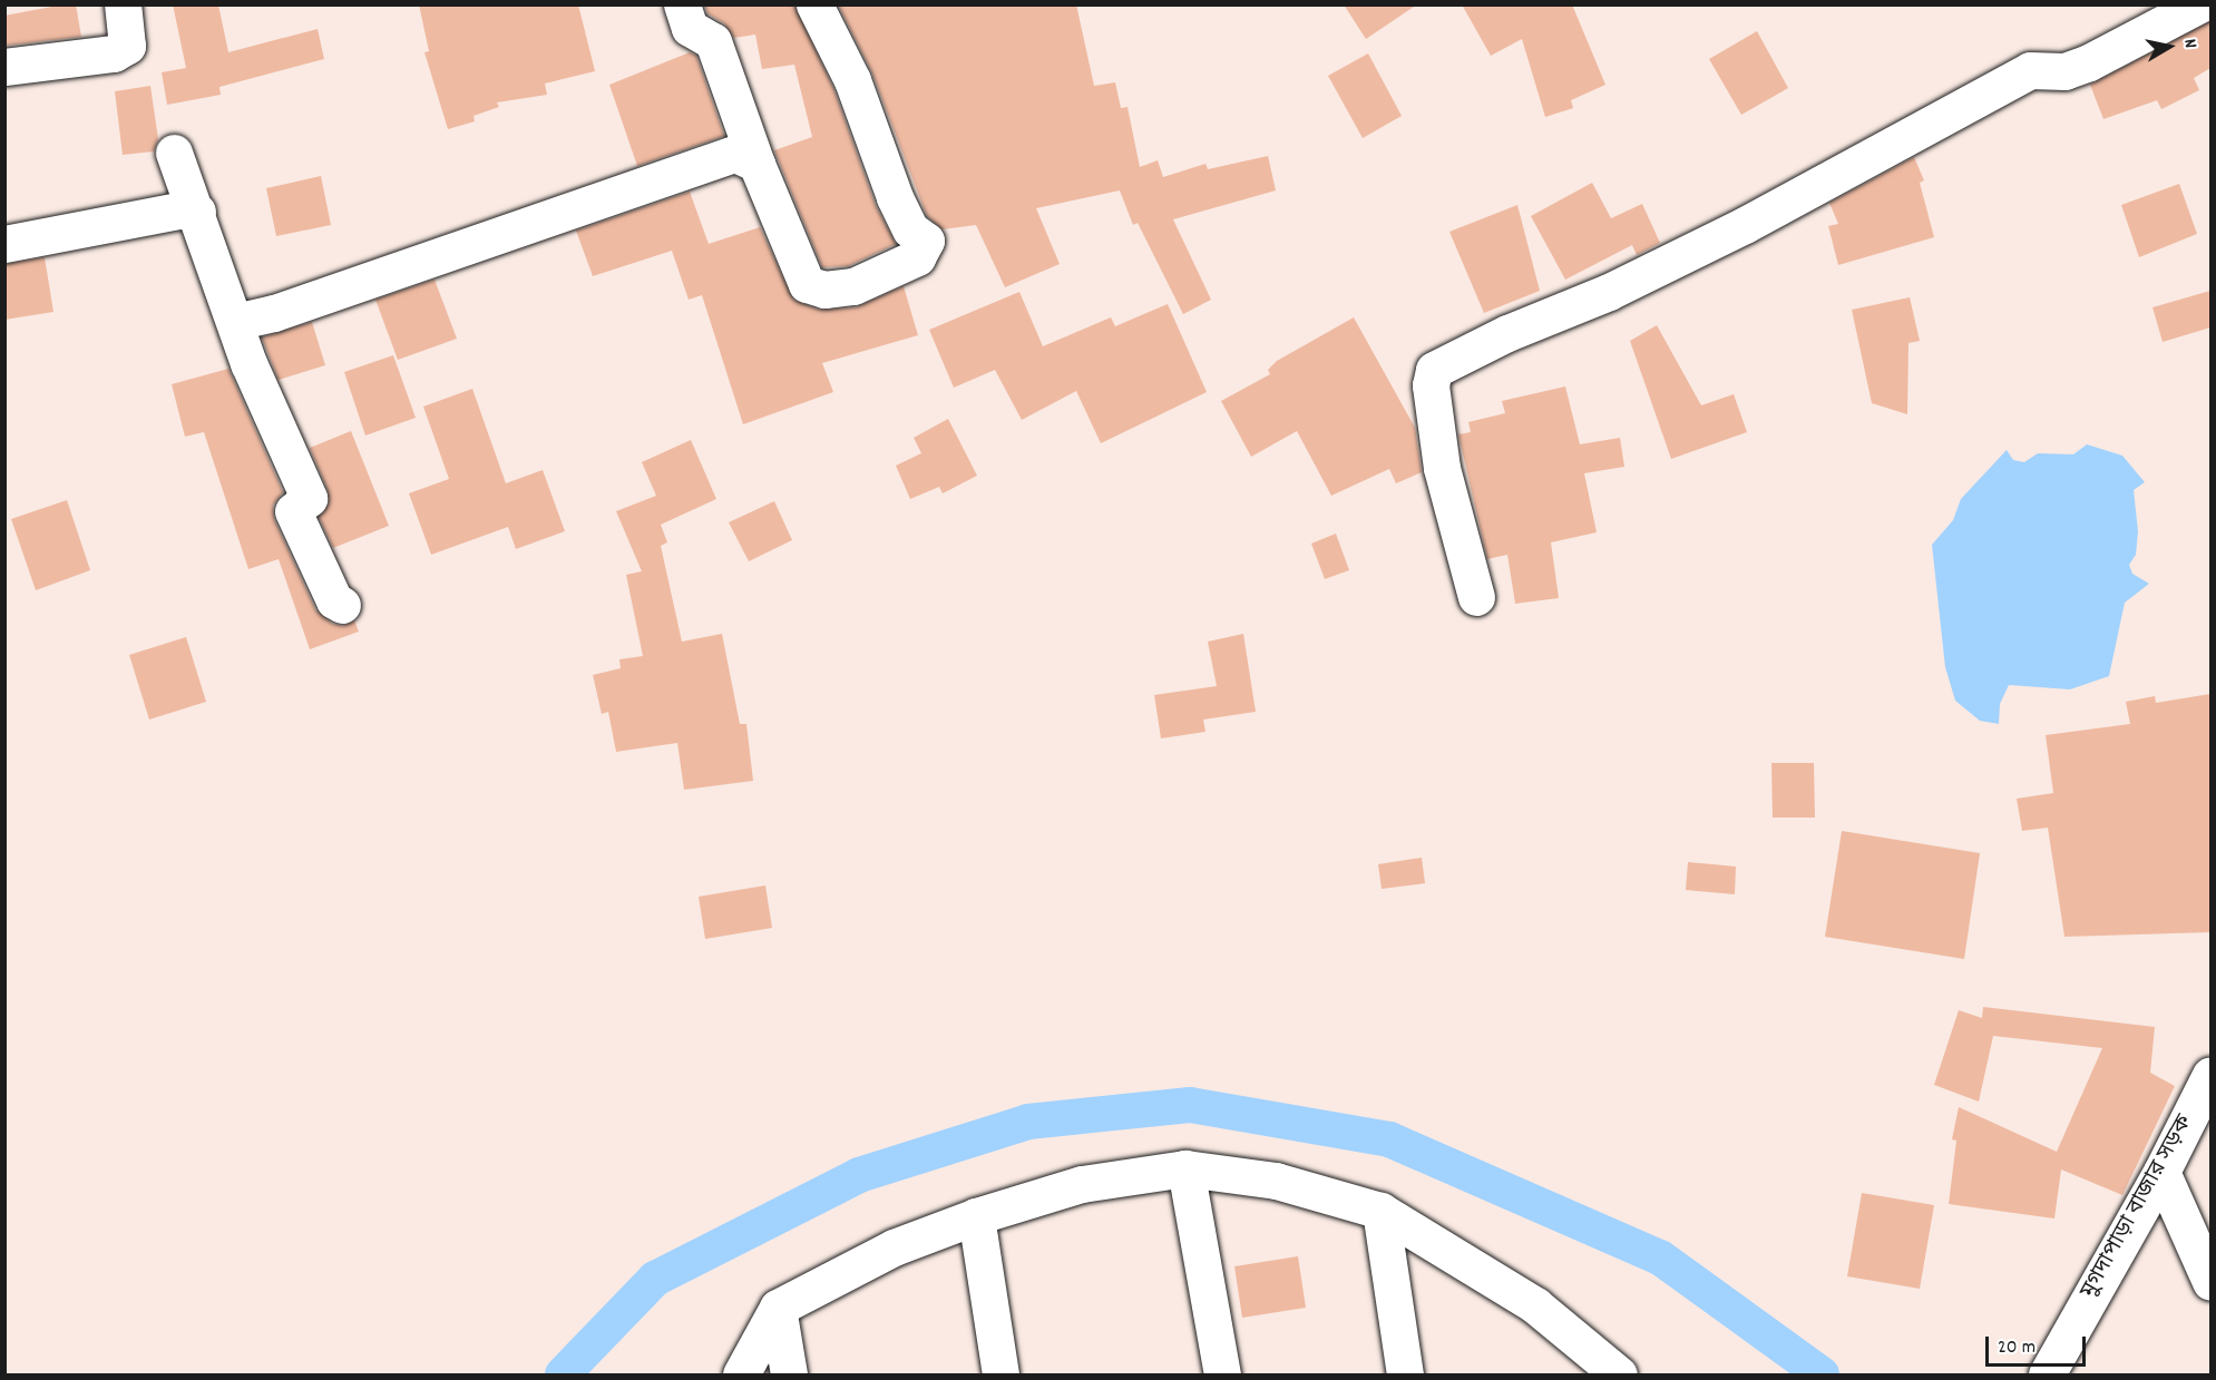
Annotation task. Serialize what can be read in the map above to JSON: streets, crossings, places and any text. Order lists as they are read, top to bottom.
{
  "streets": {
    "street": ["মুগদাপাড়া বাজার সড়ক"]
  },
  "scale_bar": "20 m",
  "north": "right"
}
